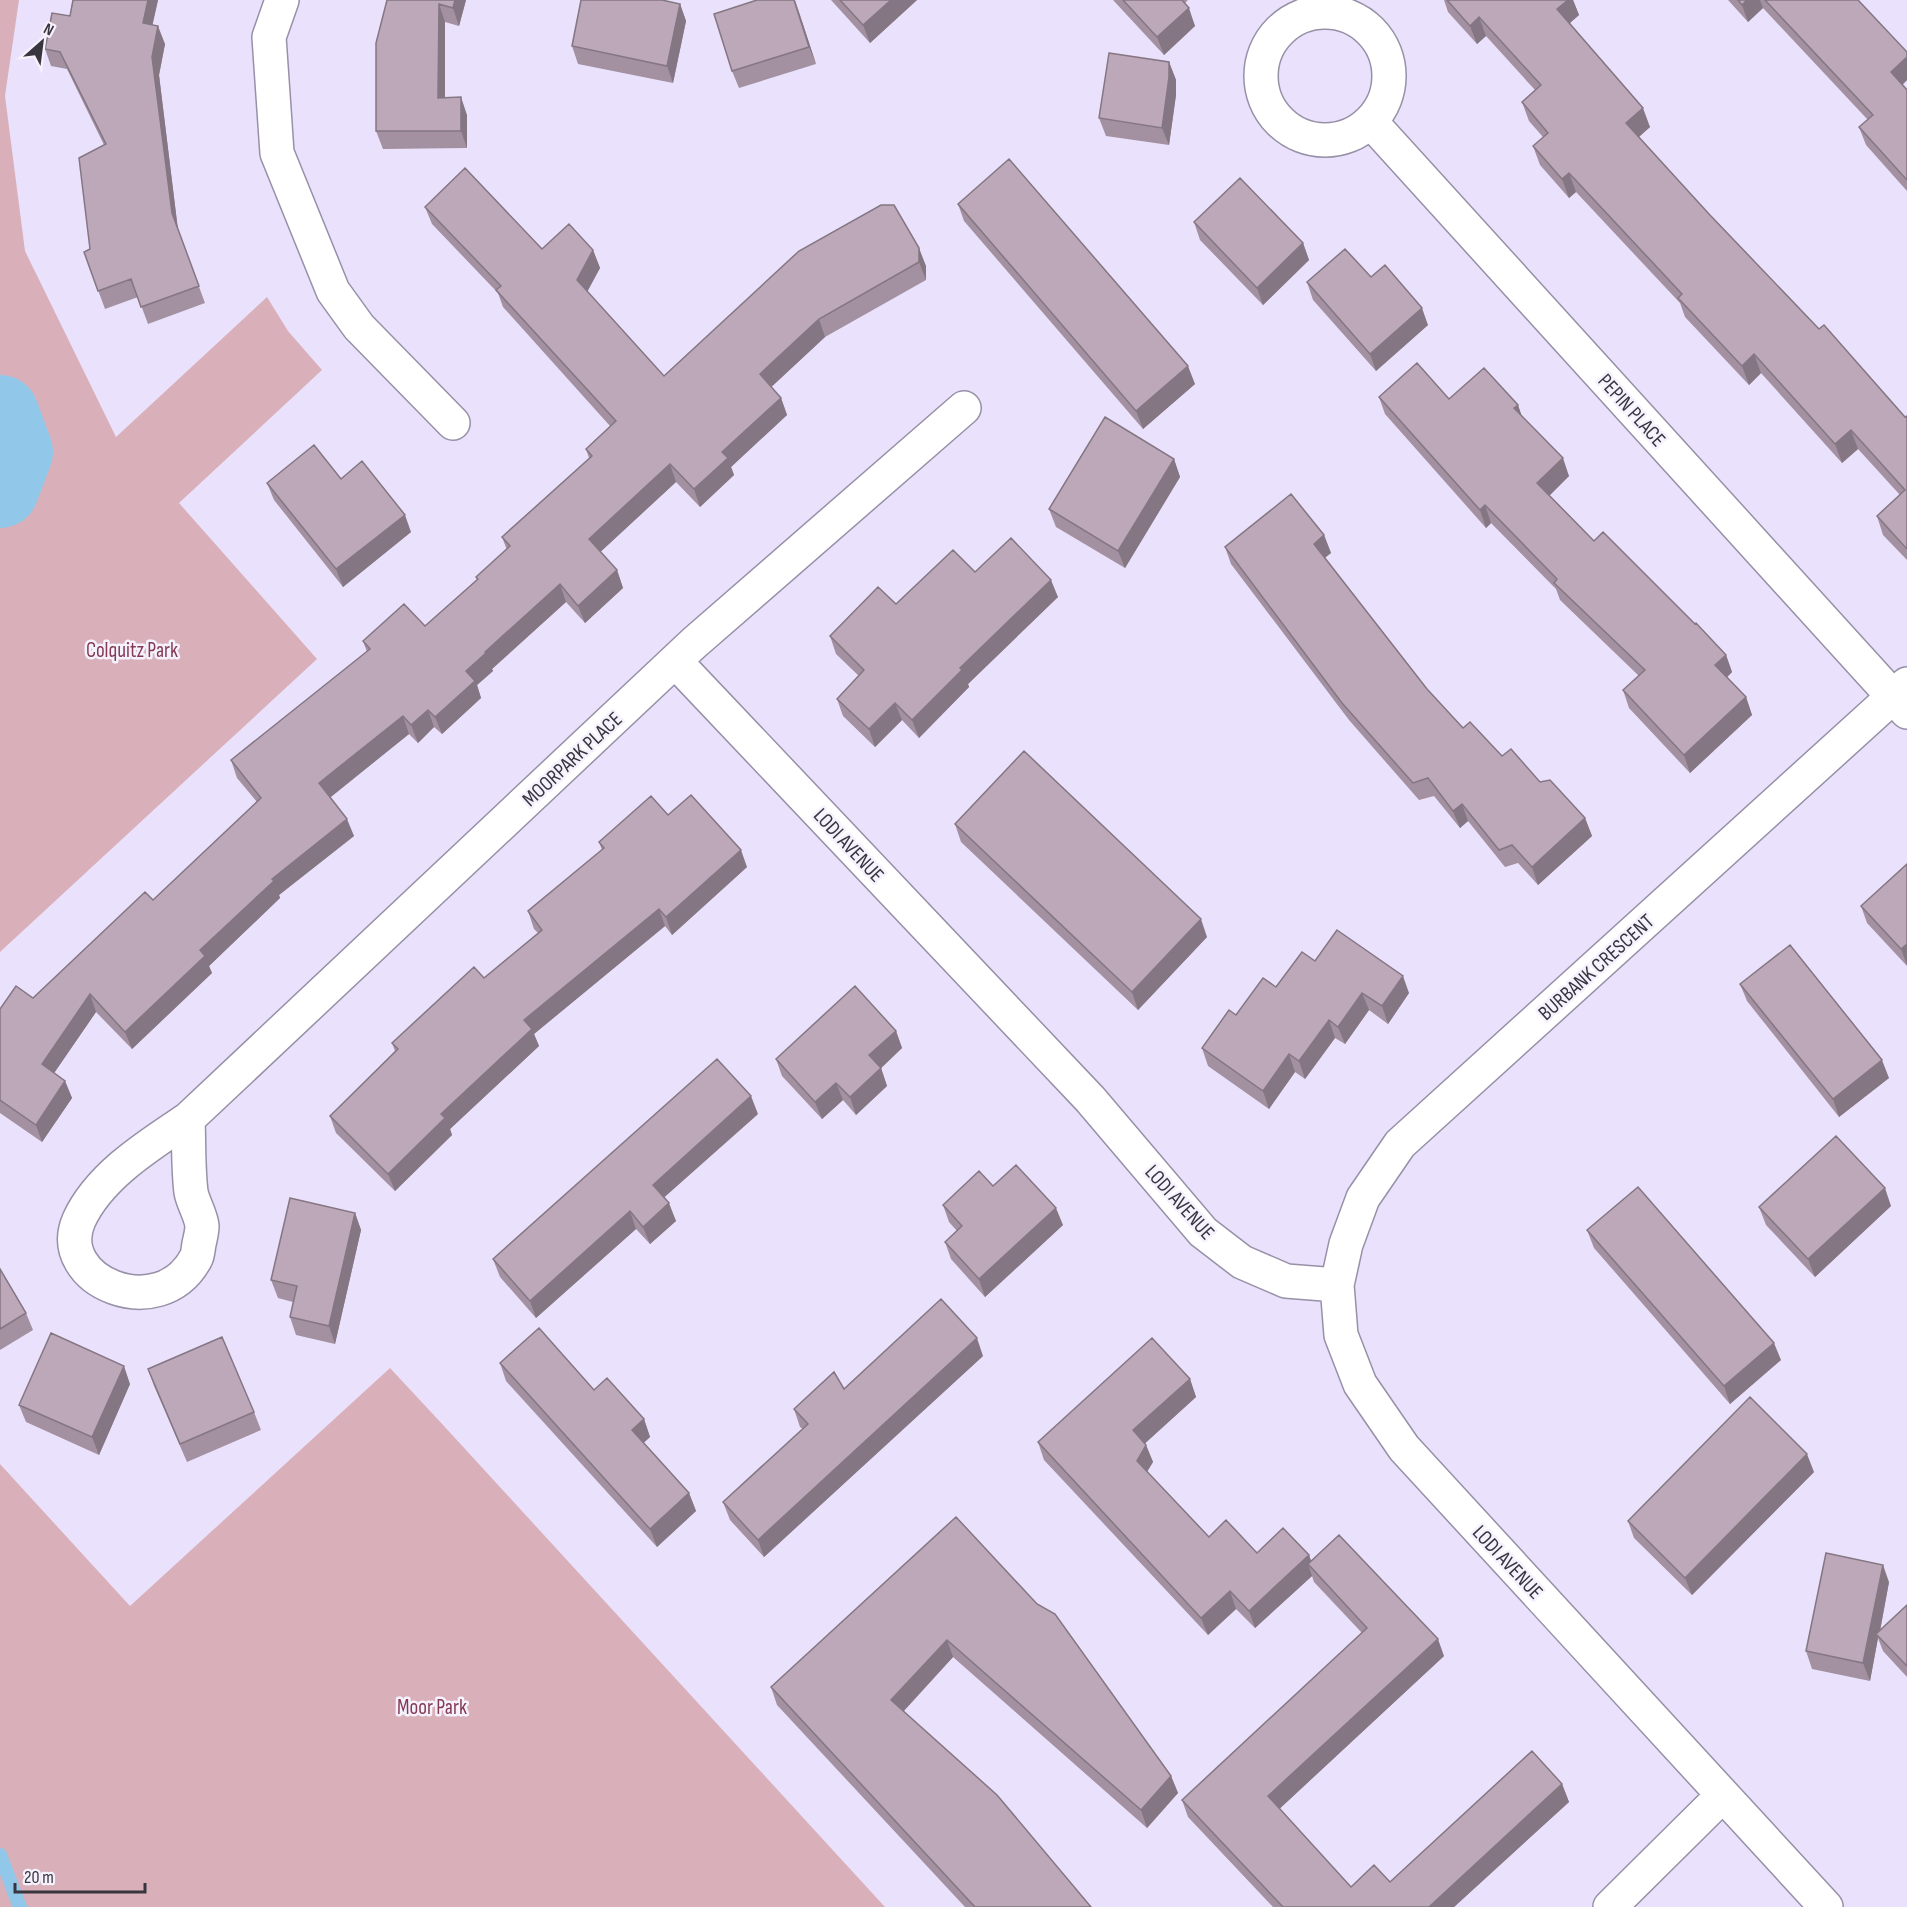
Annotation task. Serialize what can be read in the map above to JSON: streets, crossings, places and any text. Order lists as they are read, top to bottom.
{
  "streets": {
    "street": [
      "PEPIN PLACE",
      "MOORPARK PLACE",
      "LODI AVENUE",
      "BURBANK CRESCENT"
    ]
  },
  "crossings": [
    ["PEPIN PLACE", "BURBANK CRESCENT"],
    ["MOORPARK PLACE", "LODI AVENUE"],
    ["LODI AVENUE", "BURBANK CRESCENT"]
  ],
  "parks": ["Colquitz Park", "Moor Park"],
  "scale_bar": "20 m",
  "north": "top right"
}
